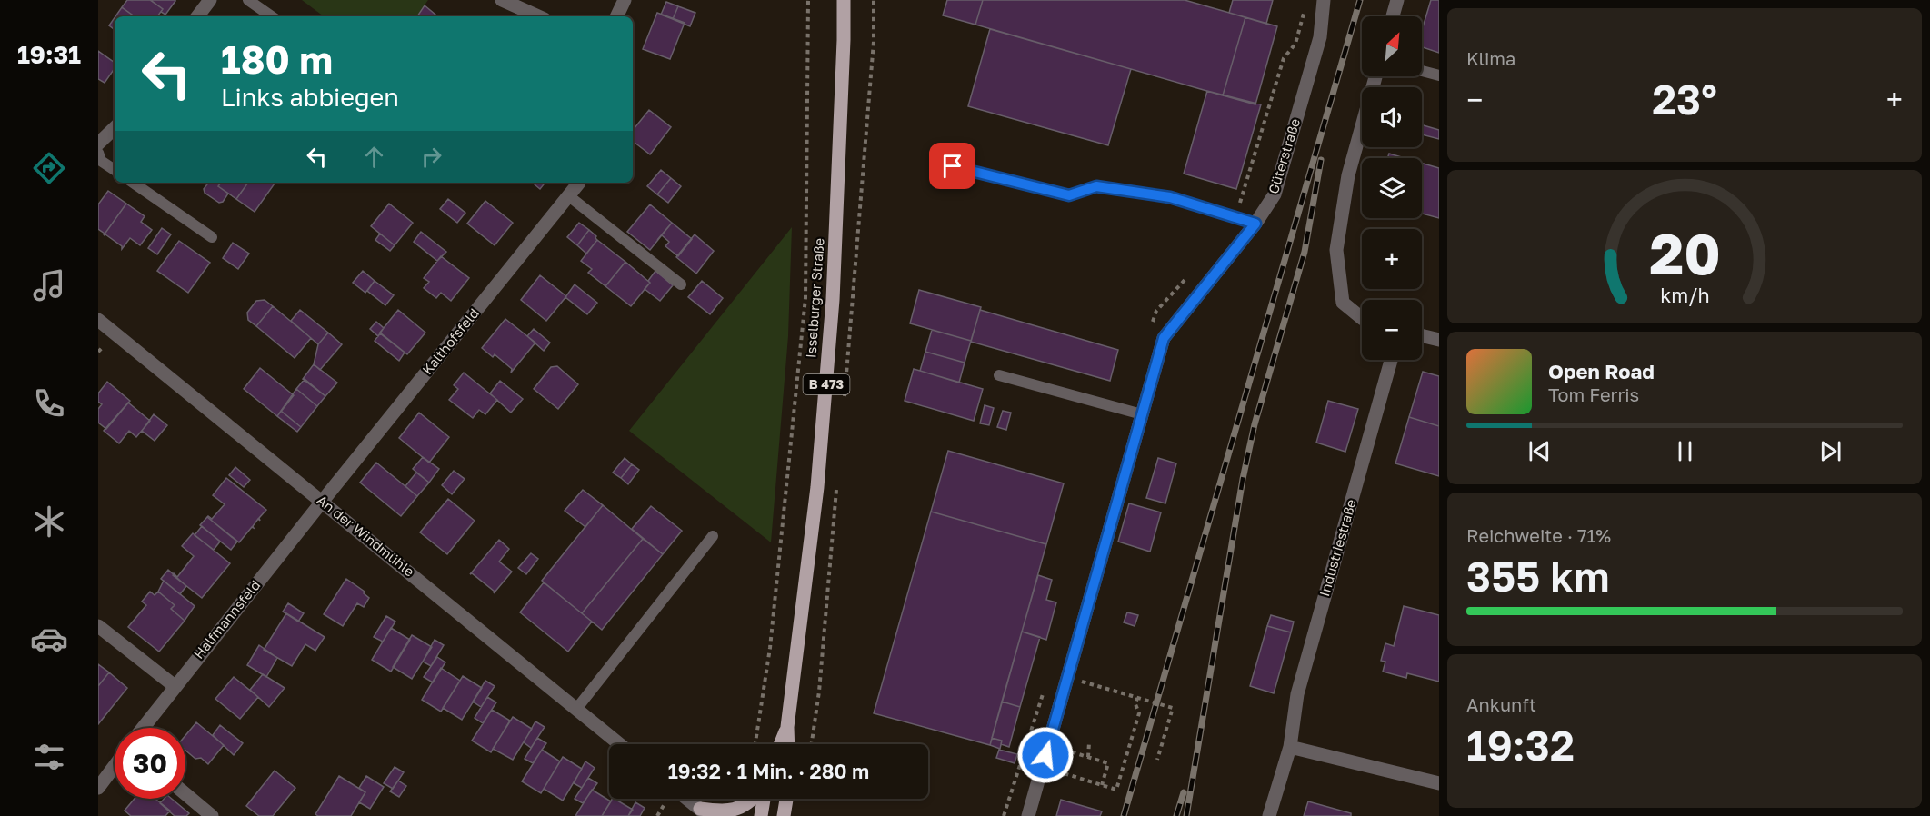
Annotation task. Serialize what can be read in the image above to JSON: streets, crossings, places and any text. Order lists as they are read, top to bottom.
{
  "streets": {
    "main road": ["Isselburger Straße", "B 473"],
    "street": [
      "Güterstraße",
      "Kalthofsfeld",
      "An der Windmühle",
      "Industriestraße",
      "Halfmannsfeld"
    ]
  },
  "crossings": [
    ["Kalthofsfeld", "An der Windmühle"],
    ["Kalthofsfeld", "Halfmannsfeld"],
    ["An der Windmühle", "Halfmannsfeld"]
  ],
  "north": "top right",
  "page": {
    "tabs": "19:31",
    "tile": [
      "Klima",
      ["Reichweite · 71%", "355 km"],
      ["Ankunft", "19:32"]
    ],
    "map_buttons": ["+", "−"],
    "turn": ["180 m", "Links abbiegen"],
    "heat": ["−", "23°", "+"],
    "song": ["Open Road", "Tom Ferris"],
    "limit": "30",
    "trip": "19:32 · 1 Min. · 280 m",
    "gauge": ["20", "km/h"]
  }
}
